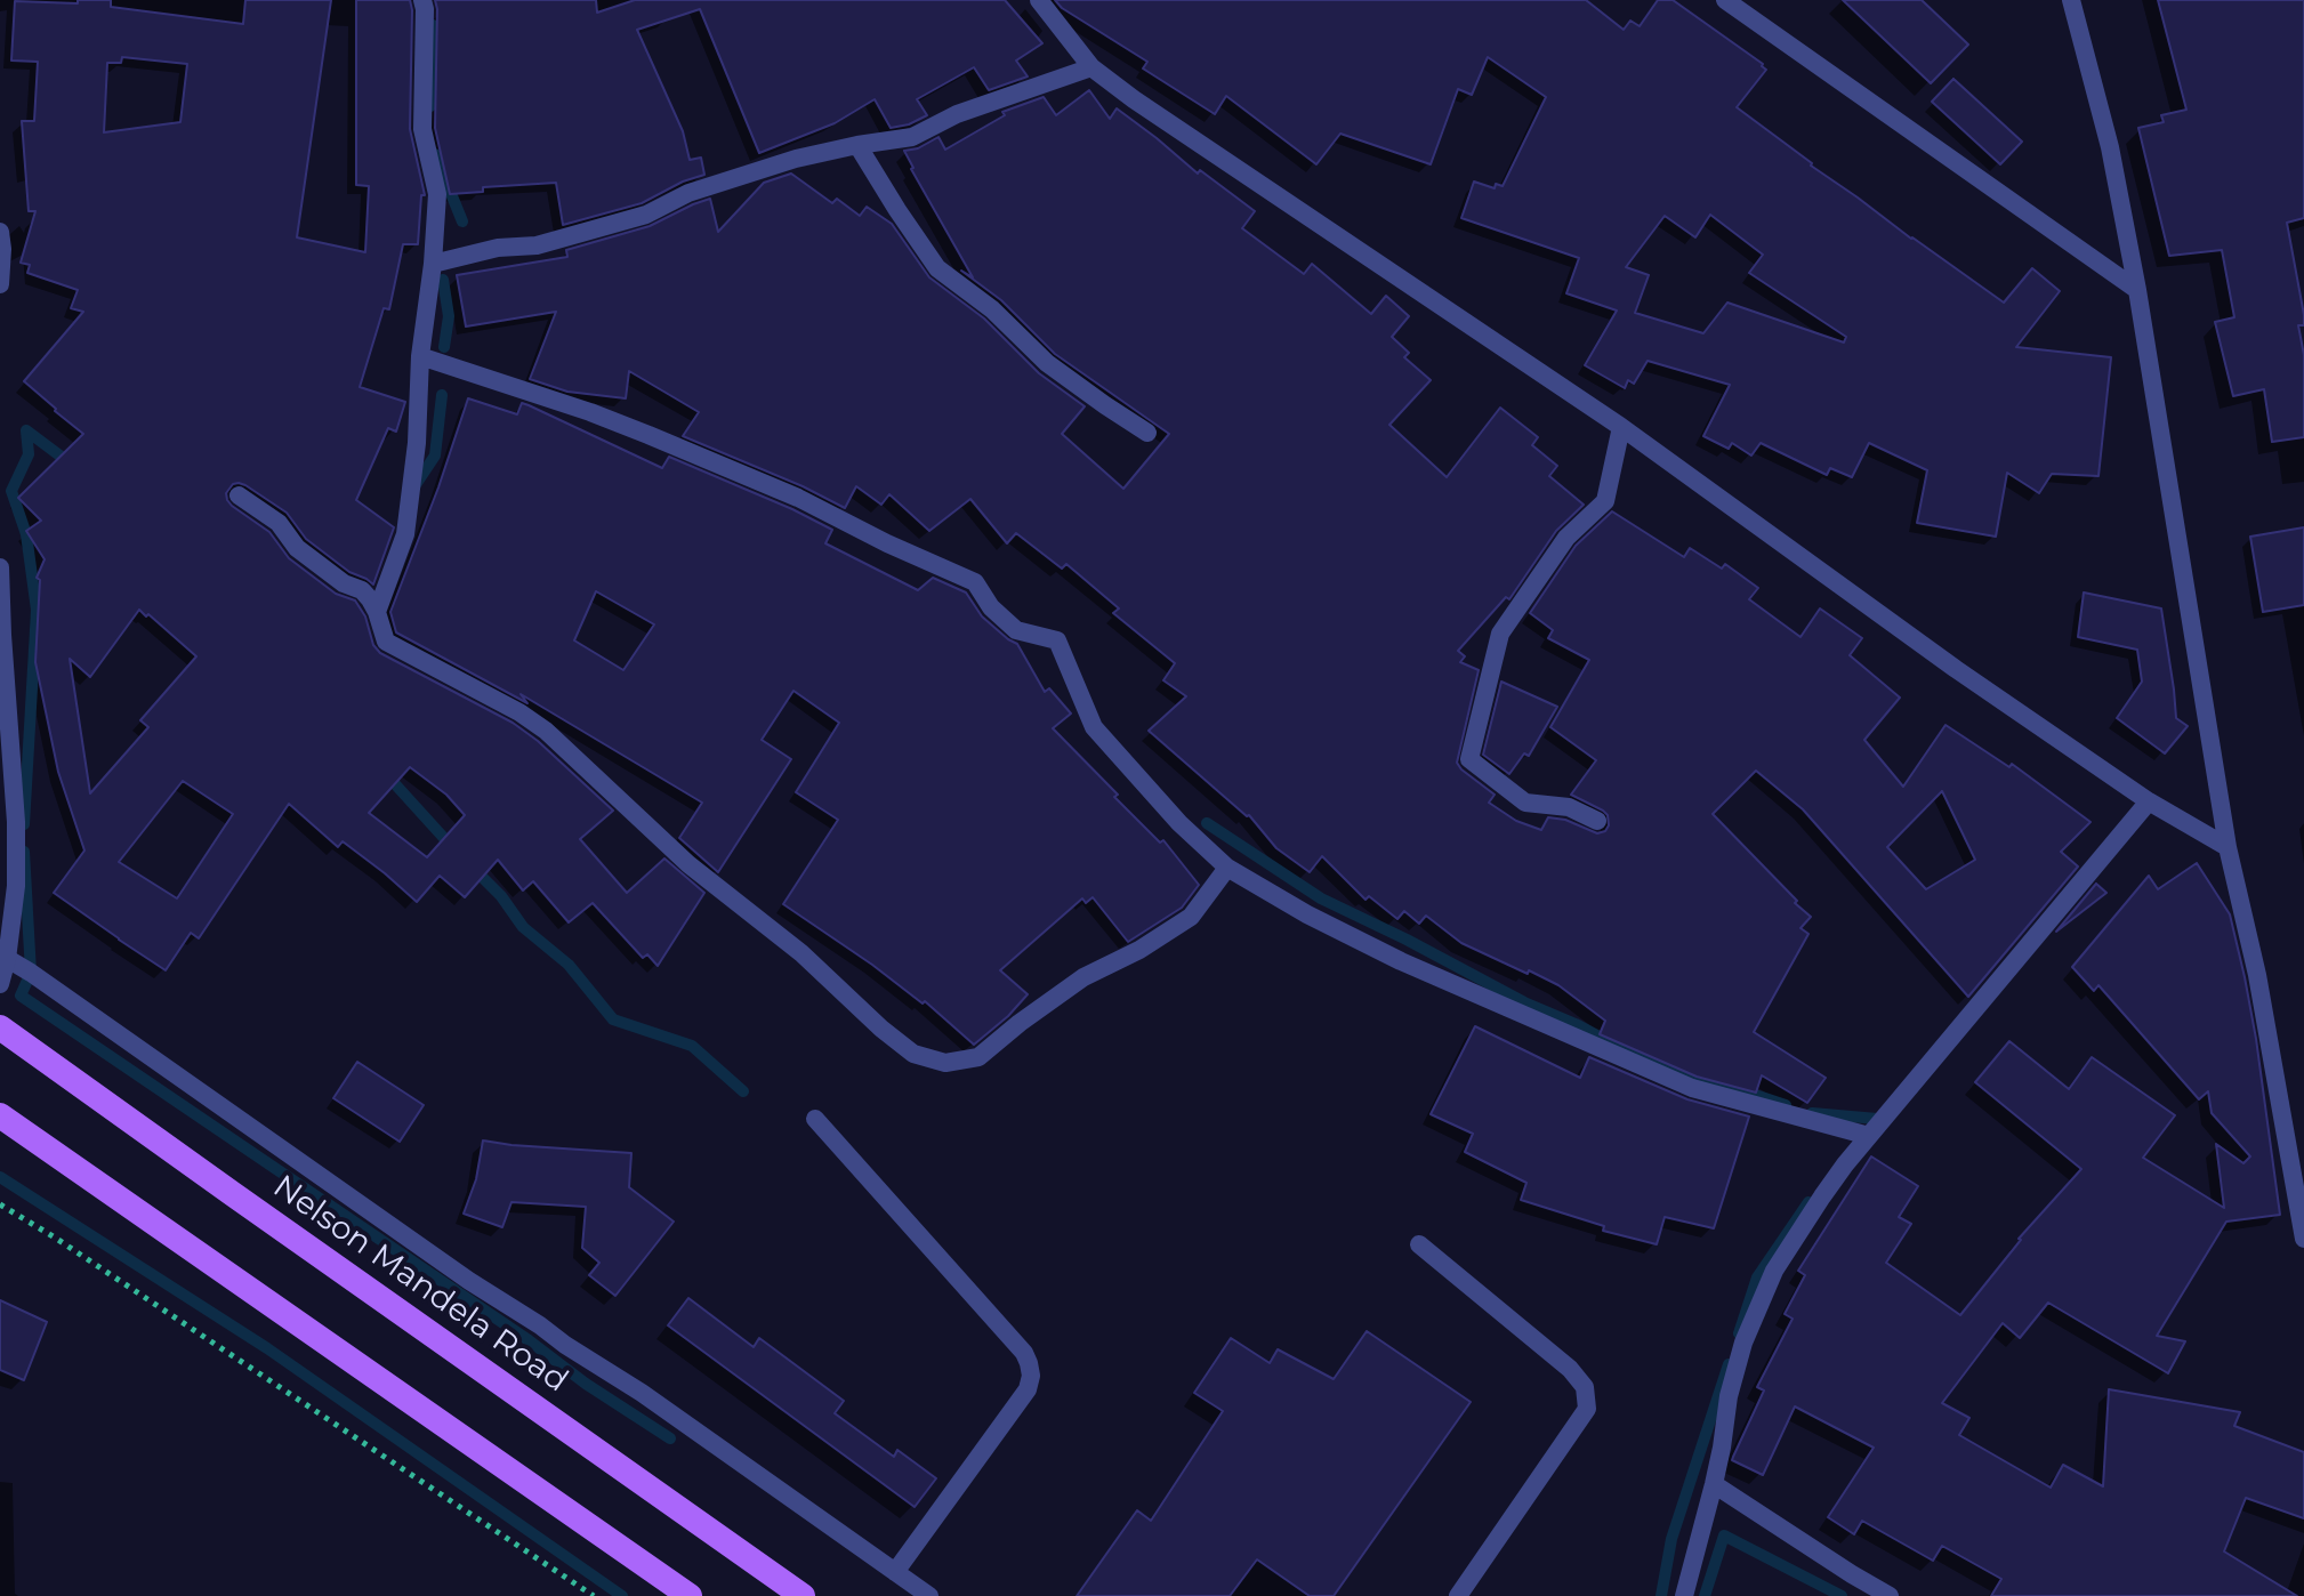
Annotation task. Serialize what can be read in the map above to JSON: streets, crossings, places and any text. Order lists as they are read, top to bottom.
{
  "streets": {
    "main road": ["Nelson Mandela Road"]
  }
}
